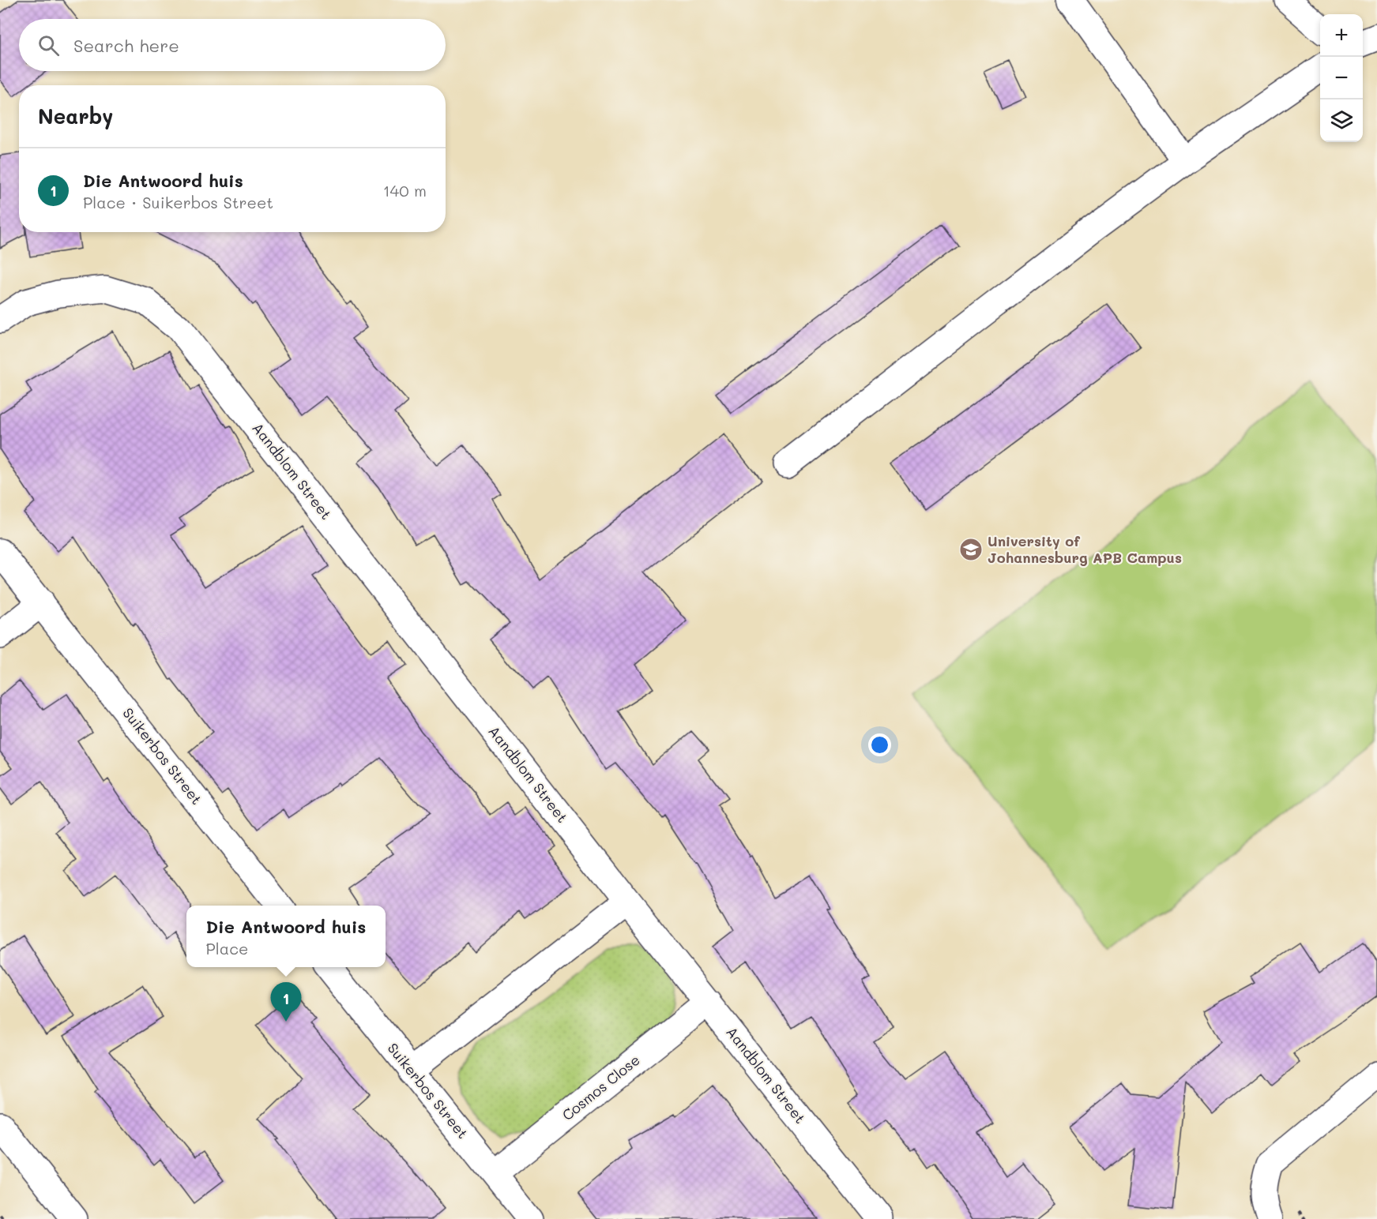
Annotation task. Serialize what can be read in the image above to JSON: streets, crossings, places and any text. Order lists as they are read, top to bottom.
{
  "streets": {
    "street": ["Aandblom Street", "Suikerbos Street", "Cosmos Close"]
  },
  "crossings": [
    ["Aandblom Street", "Cosmos Close"],
    ["Suikerbos Street", "Cosmos Close"]
  ],
  "places": {
    "school or university": ["University of Johannesburg APB Campus"]
  },
  "page": {
    "map_buttons": ["+", "−"],
    "search": "Search here",
    "heading": "Nearby",
    "list": [
      {
        "mark": "1",
        "name": "Die Antwoord huis",
        "note": "Place · Suikerbos Street",
        "value": "140 m"
      }
    ],
    "popup": ["Die Antwoord huis", "Place"],
    "pins": "1"
  }
}
